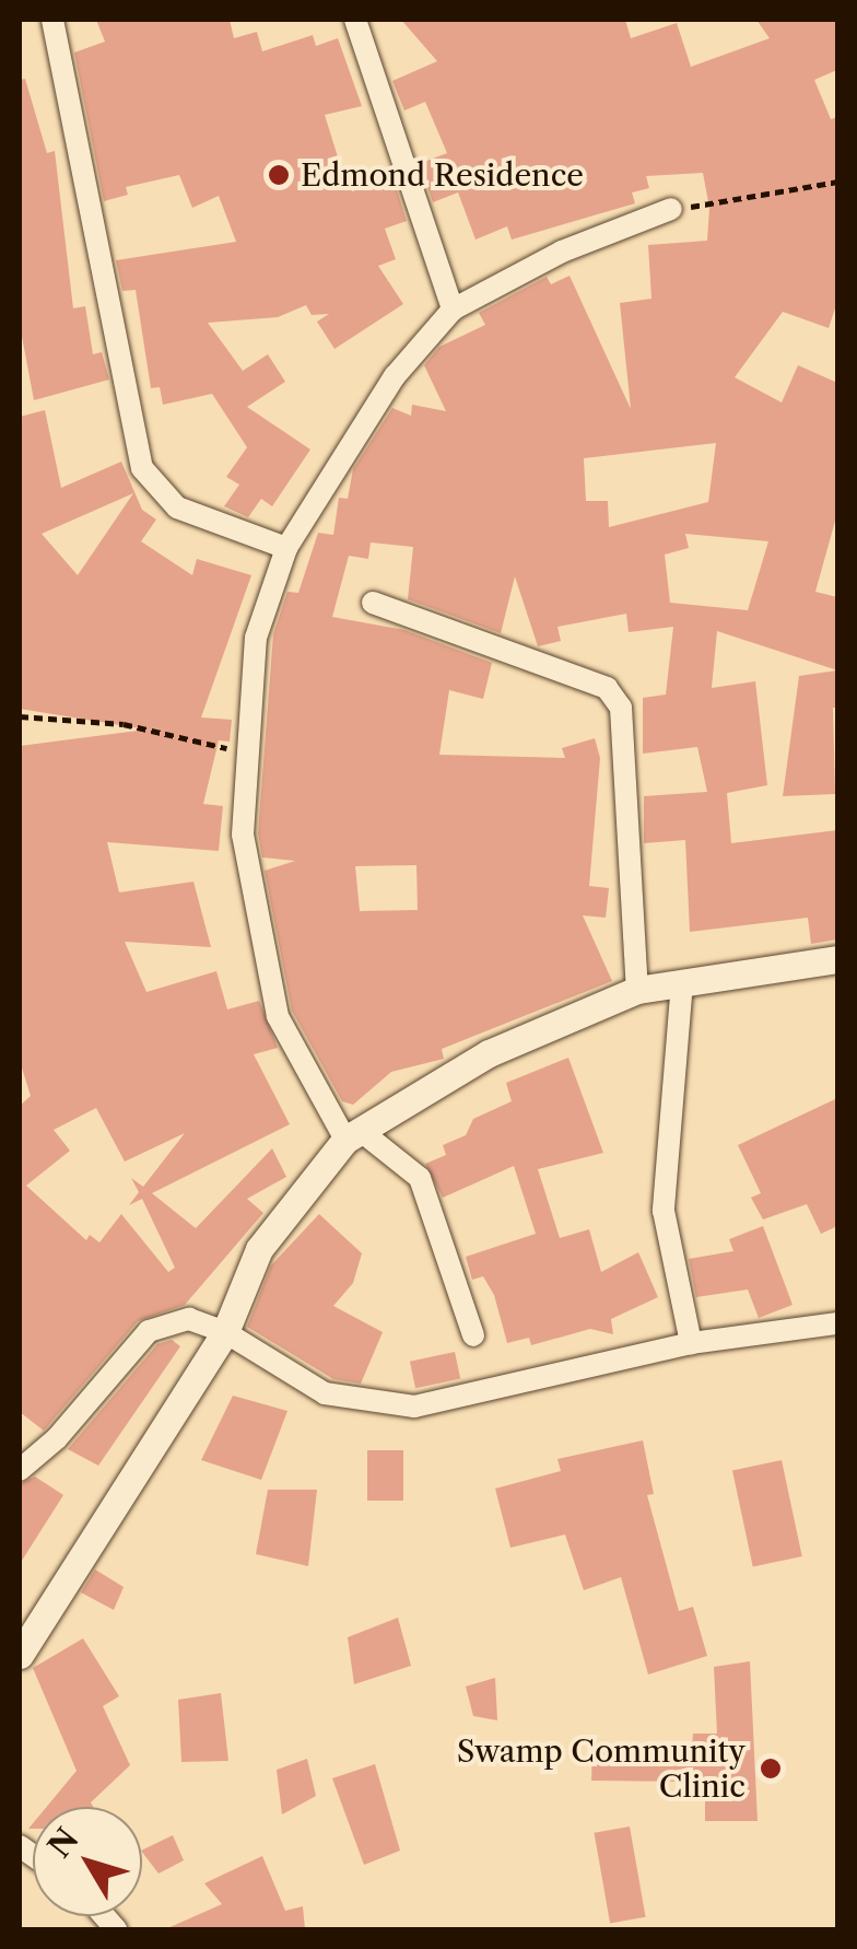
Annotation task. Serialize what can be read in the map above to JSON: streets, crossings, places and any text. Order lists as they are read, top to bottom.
{
  "places": ["Edmond Residence", "Swamp Community Clinic"],
  "north": "top left"
}
